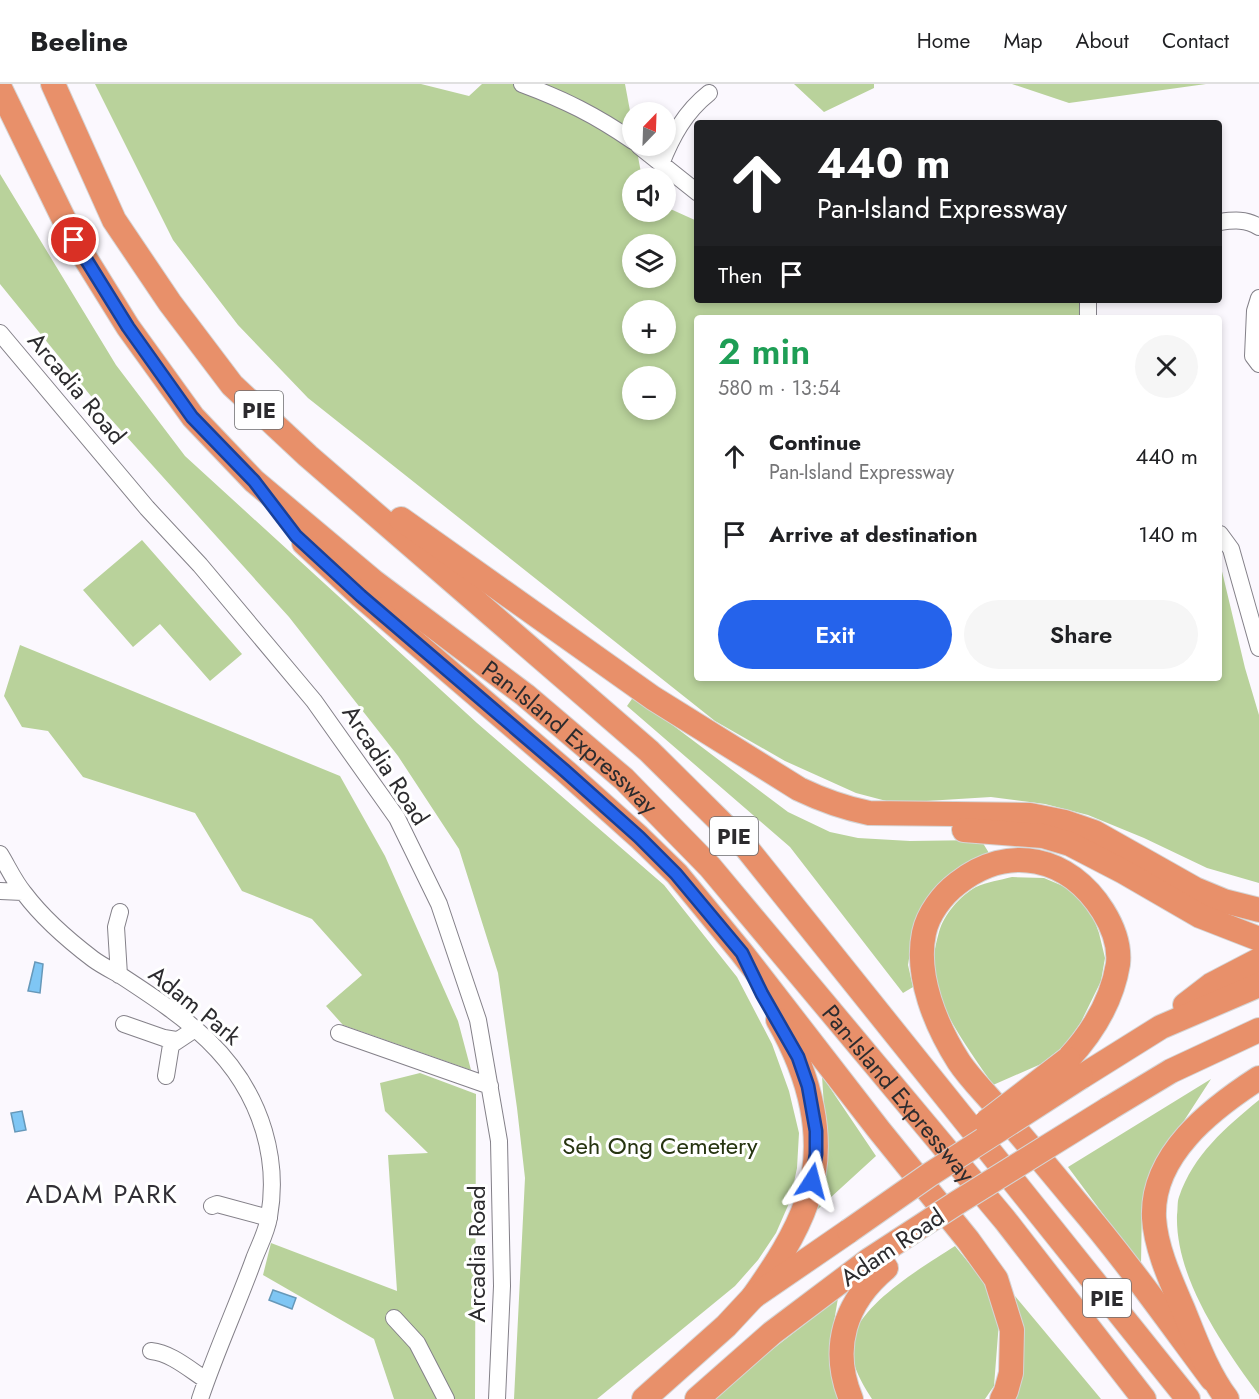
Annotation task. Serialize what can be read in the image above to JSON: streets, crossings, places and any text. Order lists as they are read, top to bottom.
{
  "streets": {
    "highway": ["PIE", "Pan-Island Expressway", "Adam Road"],
    "street": ["Arcadia Road", "Adam Park"]
  },
  "districts": ["ADAM PARK"],
  "parks": ["Seh Ong Cemetery"],
  "north": "top right",
  "page": {
    "header": "Beeline",
    "nav": [
      "Home",
      "Map",
      "About",
      "Contact"
    ],
    "map_buttons": ["+", "−"],
    "turn": ["440 m", "Pan-Island Expressway"],
    "then": "Then",
    "heading": ["2 min", "580 m · 13:54"],
    "list": [
      {
        "name": "Continue",
        "note": "Pan-Island Expressway",
        "value": "440 m"
      },
      {
        "name": "Arrive at destination",
        "value": "140 m"
      }
    ],
    "buttons": ["Exit", "Share"]
  }
}
